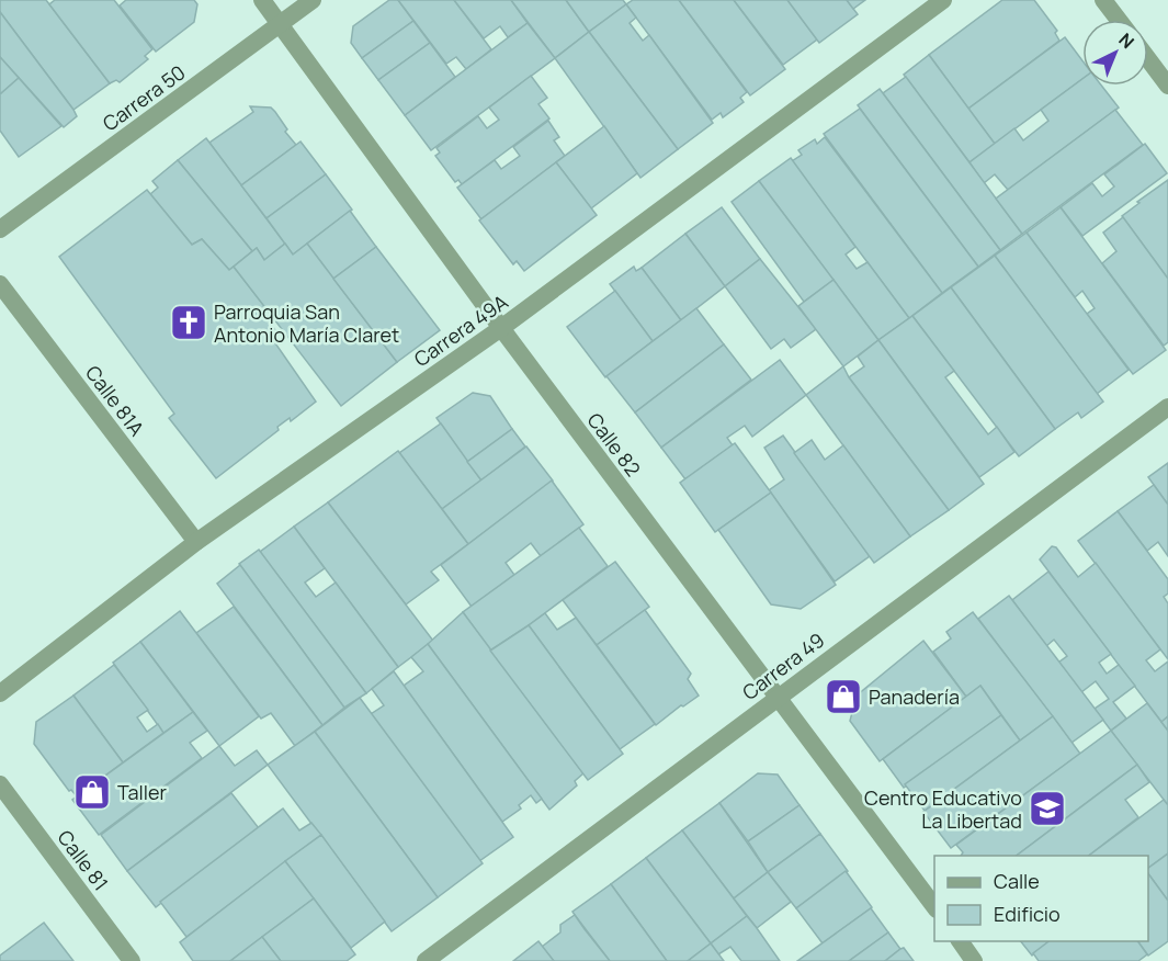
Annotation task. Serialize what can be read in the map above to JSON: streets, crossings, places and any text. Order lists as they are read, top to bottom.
{
  "streets": {
    "street": [
      "Carrera 50",
      "Carrera 49A",
      "Calle 81A",
      "Calle 82",
      "Carrera 49",
      "Calle 81"
    ]
  },
  "crossings": [
    ["Carrera 50", "Calle 82"],
    ["Carrera 49A", "Calle 81A"],
    ["Carrera 49A", "Calle 82"],
    ["Calle 82", "Carrera 49"]
  ],
  "places": {
    "church": ["Parroquia San Antonio María Claret"],
    "shop": ["Panadería", "Taller"],
    "school or university": ["Centro Educativo La Libertad"]
  },
  "legend": ["Calle", "Edificio"],
  "north": "top right"
}
